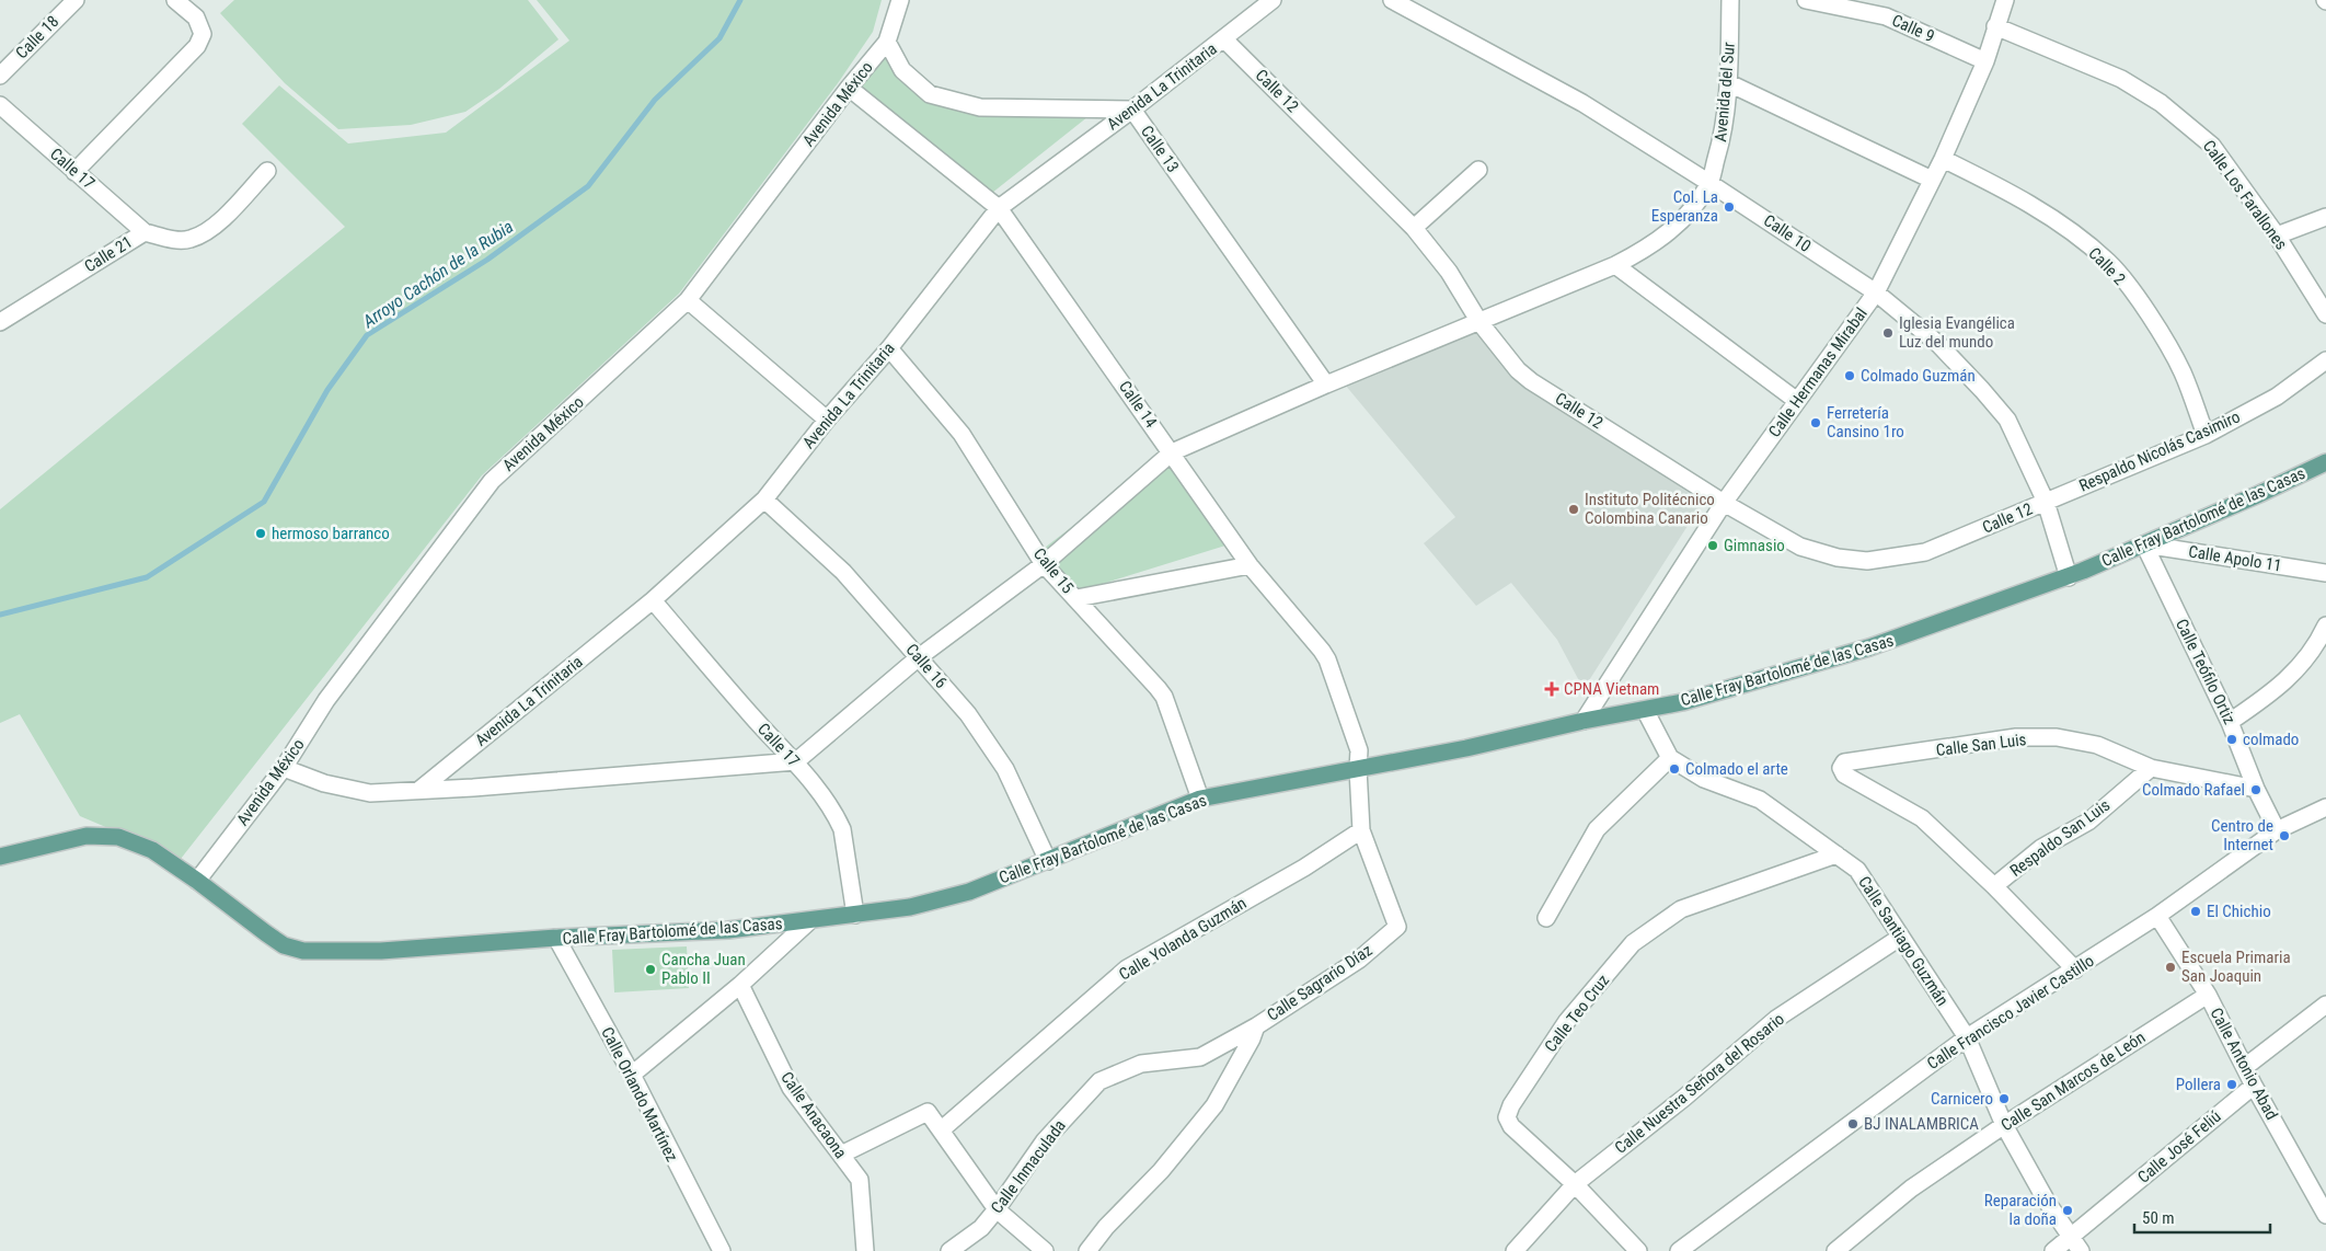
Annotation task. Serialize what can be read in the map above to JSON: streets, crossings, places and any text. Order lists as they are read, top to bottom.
{
  "streets": {
    "main road": ["Calle Fray Bartolomé de las Casas"],
    "street": [
      "Calle 9",
      "Calle 18",
      "Avenida La Trinitaria",
      "Calle 12",
      "Avenida del Sur",
      "Avenida México",
      "Calle 13",
      "Calle 17",
      "Calle Los Farallones",
      "Calle 10",
      "Calle 21",
      "Calle 2",
      "Calle Hermanas Mirabal",
      "Calle 14",
      "Respaldo Nicolás Casimiro",
      "Calle Apolo 11",
      "Calle 15",
      "Calle 16",
      "Calle Teófilo Ortiz",
      "Calle San Luis",
      "Respaldo San Luis",
      "Calle Yolanda Guzmán",
      "Calle Santiago Guzmán",
      "Calle Sagrario Díaz",
      "Calle Francisco Javier Castillo",
      "Calle Teo Cruz",
      "Calle Antonio Abad",
      "Calle San Marcos de León",
      "Calle Nuestra Señora del Rosario",
      "Calle Orlando Martínez",
      "Calle Anacaona",
      "Calle José Feliú",
      "Calle Inmaculada"
    ]
  },
  "crossings": [
    ["Calle 9", "Calle Hermanas Mirabal"],
    ["Avenida La Trinitaria", "Calle 12"],
    ["Avenida La Trinitaria", "Calle 13"],
    ["Avenida La Trinitaria", "Calle 17"],
    ["Avenida La Trinitaria", "Calle 14"],
    ["Avenida La Trinitaria", "Calle 15"],
    ["Avenida La Trinitaria", "Calle 16"],
    ["Calle 12", "Avenida del Sur"],
    ["Calle 12", "Calle 10"],
    ["Calle 12", "Calle Hermanas Mirabal"],
    ["Calle 12", "Respaldo Nicolás Casimiro"],
    ["Avenida del Sur", "Calle 13"],
    ["Avenida del Sur", "Calle 17"],
    ["Avenida del Sur", "Calle 10"],
    ["Avenida del Sur", "Calle 14"],
    ["Avenida del Sur", "Calle 15"],
    ["Avenida del Sur", "Calle 16"],
    ["Avenida México", "Calle 13"],
    ["Avenida México", "Calle 14"],
    ["Avenida México", "Calle Fray Bartolomé de las Casas"],
    ["Calle 17", "Calle 21"],
    ["Calle 17", "Calle Fray Bartolomé de las Casas"],
    ["Calle Los Farallones", "Calle Hermanas Mirabal"],
    ["Calle 10", "Calle Hermanas Mirabal"],
    ["Calle 10", "Respaldo Nicolás Casimiro"],
    ["Calle 10", "Calle Fray Bartolomé de las Casas"],
    ["Calle 2", "Calle Hermanas Mirabal"],
    ["Calle 2", "Respaldo Nicolás Casimiro"],
    ["Calle Hermanas Mirabal", "Calle Fray Bartolomé de las Casas"],
    ["Calle 14", "Calle Fray Bartolomé de las Casas"],
    ["Calle 14", "Calle Sagrario Díaz"],
    ["Calle Fray Bartolomé de las Casas", "Calle Apolo 11"],
    ["Calle Fray Bartolomé de las Casas", "Calle 15"],
    ["Calle Fray Bartolomé de las Casas", "Calle 16"],
    ["Calle Fray Bartolomé de las Casas", "Calle Teófilo Ortiz"],
    ["Calle Fray Bartolomé de las Casas", "Calle Sagrario Díaz"],
    ["Calle Fray Bartolomé de las Casas", "Calle Orlando Martínez"],
    ["Calle Apolo 11", "Calle Teófilo Ortiz"],
    ["Calle Teófilo Ortiz", "Calle San Luis"],
    ["Calle Teófilo Ortiz", "Calle Francisco Javier Castillo"],
    ["Calle San Luis", "Respaldo San Luis"],
    ["Calle Yolanda Guzmán", "Calle Sagrario Díaz"],
    ["Calle Santiago Guzmán", "Calle Francisco Javier Castillo"],
    ["Calle Santiago Guzmán", "Calle Teo Cruz"],
    ["Calle Santiago Guzmán", "Calle San Marcos de León"],
    ["Calle Santiago Guzmán", "Calle Nuestra Señora del Rosario"],
    ["Calle Santiago Guzmán", "Calle José Feliú"],
    ["Calle Sagrario Díaz", "Calle Inmaculada"],
    ["Calle Francisco Javier Castillo", "Calle Antonio Abad"],
    ["Calle Teo Cruz", "Calle Nuestra Señora del Rosario"],
    ["Calle Antonio Abad", "Calle San Marcos de León"],
    ["Calle Antonio Abad", "Calle José Feliú"]
  ],
  "water": ["Arroyo Cachón de la Rubia"],
  "places": {
    "other": [
      "Col. La Esperanza",
      "Iglesia Evangélica Luz del mundo",
      "Colmado Guzmán",
      "Ferretería Cansino 1ro",
      "Instituto Politécnico Colombina Canario",
      "hermoso barranco",
      "Gimnasio",
      "colmado",
      "Colmado el arte",
      "Colmado Rafael",
      "Centro de Internet",
      "El Chichio",
      "Escuela Primaria San Joaquin",
      "Cancha Juan Pablo II",
      "Pollera",
      "Carnicero",
      "BJ INALAMBRICA",
      "Reparación la doña"
    ],
    "health": ["CPNA Vietnam"]
  },
  "scale_bar": "50 m"
}
